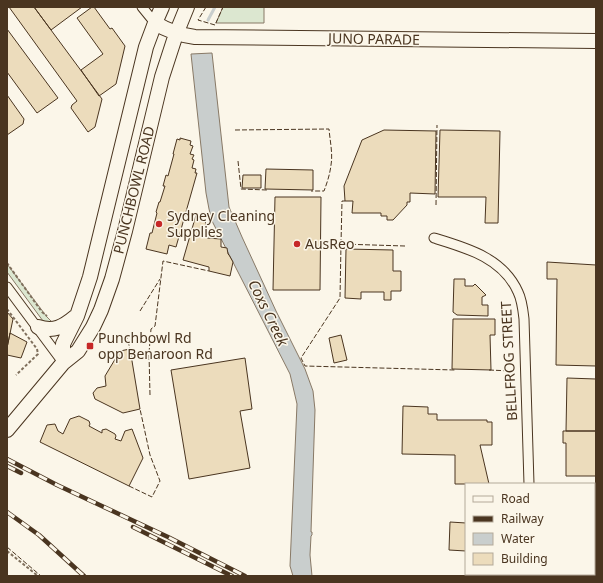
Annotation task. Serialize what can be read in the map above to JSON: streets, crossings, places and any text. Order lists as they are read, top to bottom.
{
  "streets": {
    "main road": ["JUNO PARADE", "PUNCHBOWL ROAD"],
    "street": ["BELLFROG STREET"]
  },
  "crossings": [
    ["JUNO PARADE", "PUNCHBOWL ROAD"]
  ],
  "water": ["Coxs Creek"],
  "places": {
    "other": ["Sydney Cleaning Supplies", "AusReo"],
    "transit": ["Punchbowl Rd opp Benaroon Rd"]
  },
  "legend": [
    "Road",
    "Railway",
    "Water",
    "Building"
  ]
}
